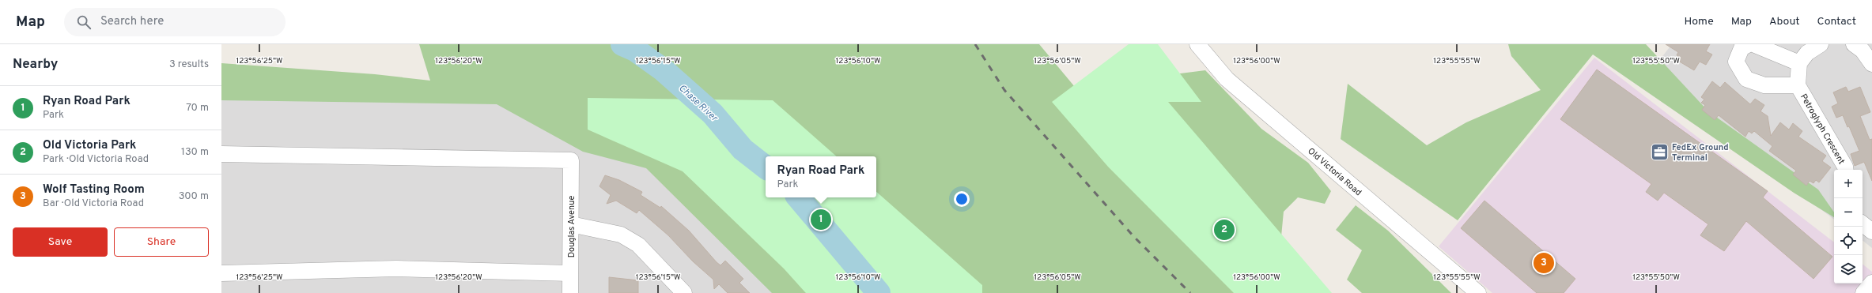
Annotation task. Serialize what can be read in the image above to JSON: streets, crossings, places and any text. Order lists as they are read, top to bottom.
{
  "streets": {
    "street": ["Petroglyph Crescent", "Old Victoria Road", "Douglas Avenue"]
  },
  "water": ["Chase River"],
  "places": {
    "office": ["FedEx Ground Terminal"]
  },
  "page": {
    "header": "Map",
    "search": "Search here",
    "nav": [
      "Home",
      "Map",
      "About",
      "Contact"
    ],
    "heading": ["Nearby", "3 results"],
    "list": [
      {
        "mark": "1",
        "name": "Ryan Road Park",
        "note": "Park",
        "value": "70 m"
      },
      {
        "mark": "2",
        "name": "Old Victoria Park",
        "note": "Park · Old Victoria Road",
        "value": "130 m"
      },
      {
        "mark": "3",
        "name": "Wolf Tasting Room",
        "note": "Bar · Old Victoria Road",
        "value": "300 m"
      }
    ],
    "popup": ["Ryan Road Park", "Park"],
    "map_buttons": ["+", "−"],
    "pins": ["1", "2", "3"],
    "buttons": ["Save", "Share"]
  },
  "coordinates": [
    "123°56'25\"W",
    "123°56'20\"W",
    "123°56'15\"W",
    "123°56'10\"W",
    "123°56'05\"W",
    "123°56'00\"W",
    "123°55'55\"W",
    "123°55'50\"W"
  ]
}
